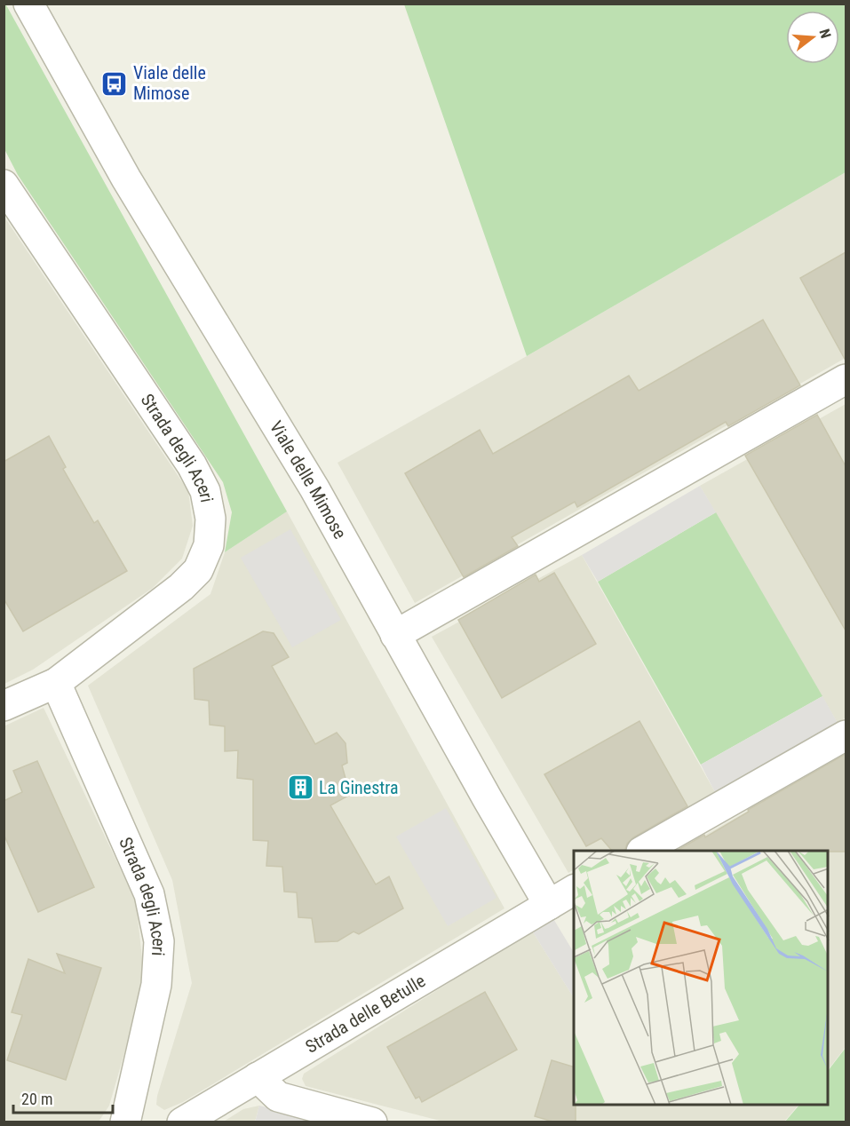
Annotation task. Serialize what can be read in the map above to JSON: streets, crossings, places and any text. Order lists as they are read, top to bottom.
{
  "streets": {
    "street": ["Strada degli Aceri", "Viale delle Mimose", "Strada delle Betulle"]
  },
  "crossings": [
    ["Viale delle Mimose", "Strada delle Betulle"]
  ],
  "places": {
    "bus stop": ["Viale delle Mimose"],
    "building": ["La Ginestra"]
  },
  "scale_bar": "20 m",
  "north": "right"
}
